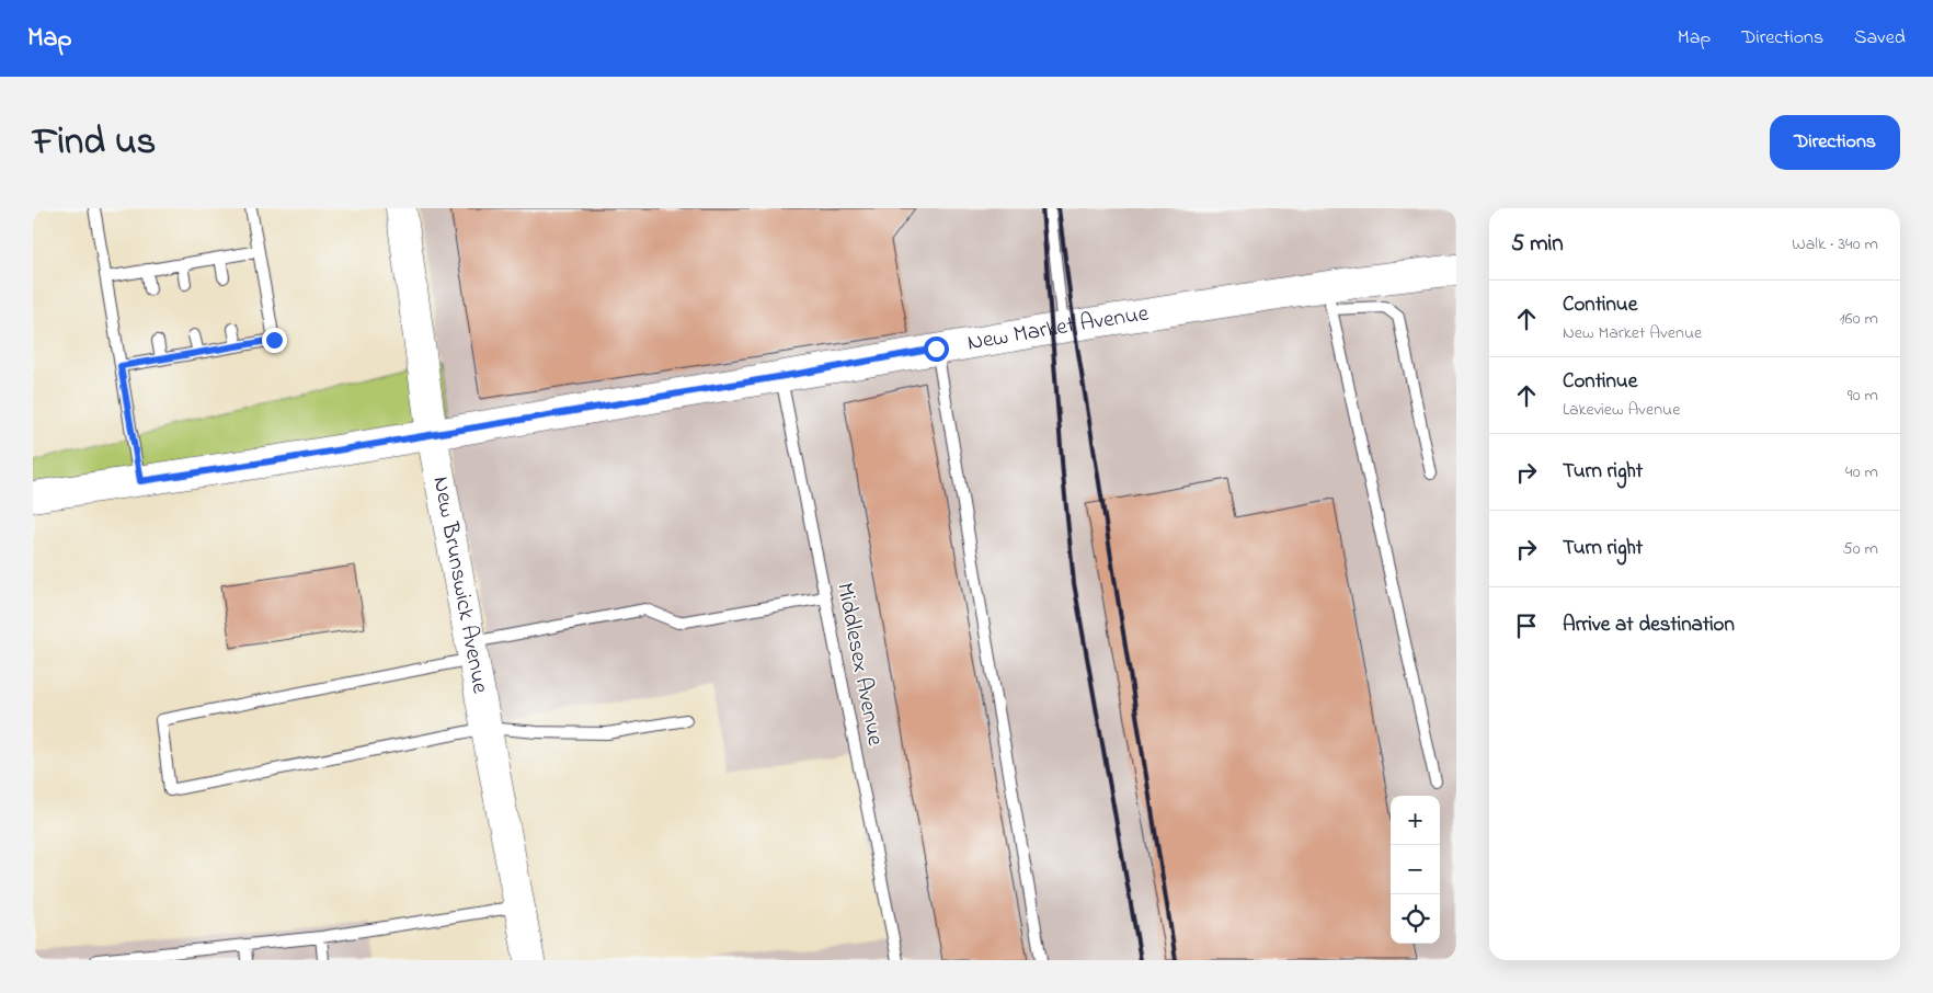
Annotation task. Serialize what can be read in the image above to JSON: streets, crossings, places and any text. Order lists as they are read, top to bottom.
{
  "streets": {
    "main road": ["New Market Avenue", "New Brunswick Avenue"],
    "lane": ["Middlesex Avenue"]
  },
  "crossings": [
    ["New Market Avenue", "New Brunswick Avenue"],
    ["New Market Avenue", "Middlesex Avenue"]
  ],
  "page": {
    "header": "Map",
    "nav": ["Map", "Directions", "Saved"],
    "title": "Find us",
    "buttons": "Directions",
    "heading": ["5 min", "Walk · 340 m"],
    "list": [
      ["Continue", "New Market Avenue", "160 m"],
      ["Continue", "Lakeview Avenue", "90 m"],
      ["Turn right", "40 m"],
      ["Turn right", "50 m"],
      "Arrive at destination"
    ],
    "map_buttons": ["+", "−"]
  }
}
